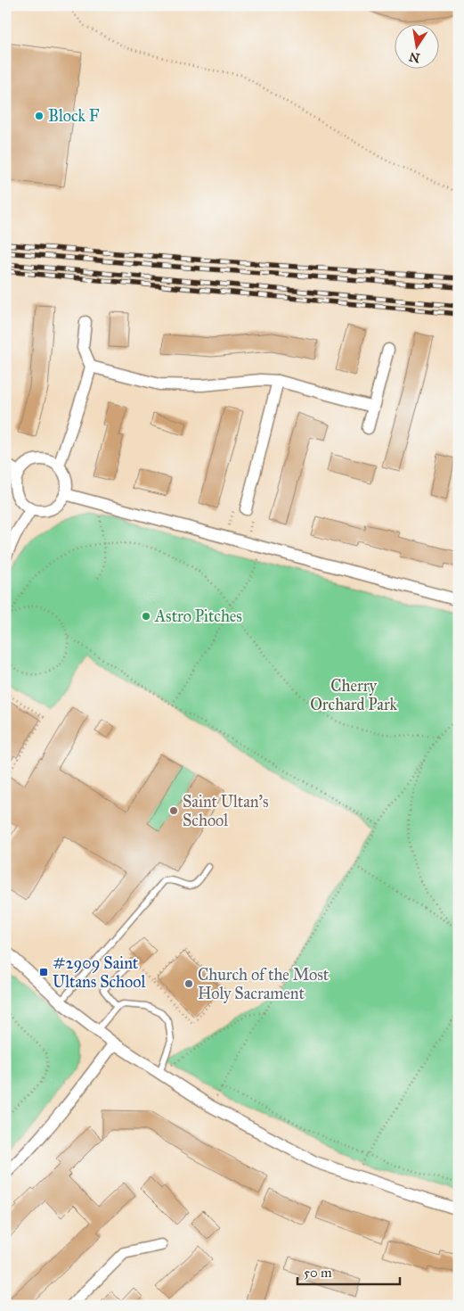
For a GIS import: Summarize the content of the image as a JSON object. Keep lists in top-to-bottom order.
{
  "parks": ["Cherry Orchard Park"],
  "places": {
    "other": [
      "Block F",
      "Astro Pitches",
      "Saint Ultan’s School",
      "Church of the Most Holy Sacrament"
    ],
    "transit": ["#2909 Saint Ultans School"]
  },
  "scale_bar": "50 m",
  "north": "bottom"
}
